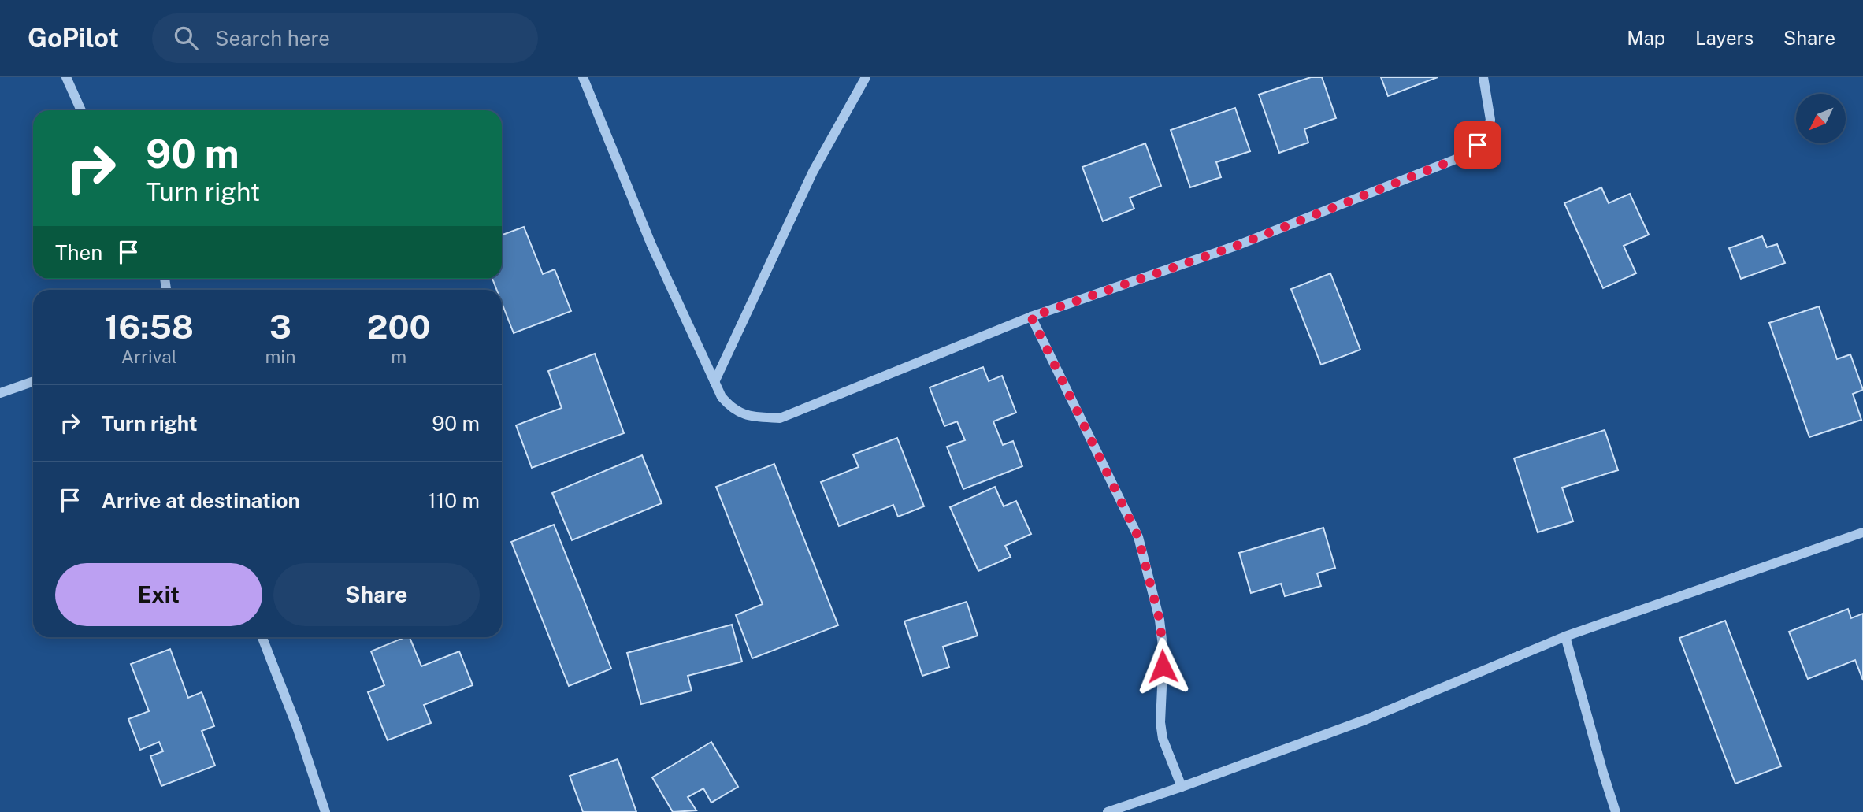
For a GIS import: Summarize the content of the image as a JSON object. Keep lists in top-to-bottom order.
{
  "north": "bottom left",
  "page": {
    "header": "GoPilot",
    "search": "Search here",
    "nav": ["Map", "Layers", "Share"],
    "turn": ["90 m", "Turn right"],
    "then": "Then",
    "eta": [
      "16:58",
      "Arrival",
      "3",
      "min",
      "200",
      "m"
    ],
    "list": [
      {
        "name": "Turn right",
        "value": "90 m"
      },
      {
        "name": "Arrive at destination",
        "value": "110 m"
      }
    ],
    "buttons": ["Exit", "Share"]
  }
}
